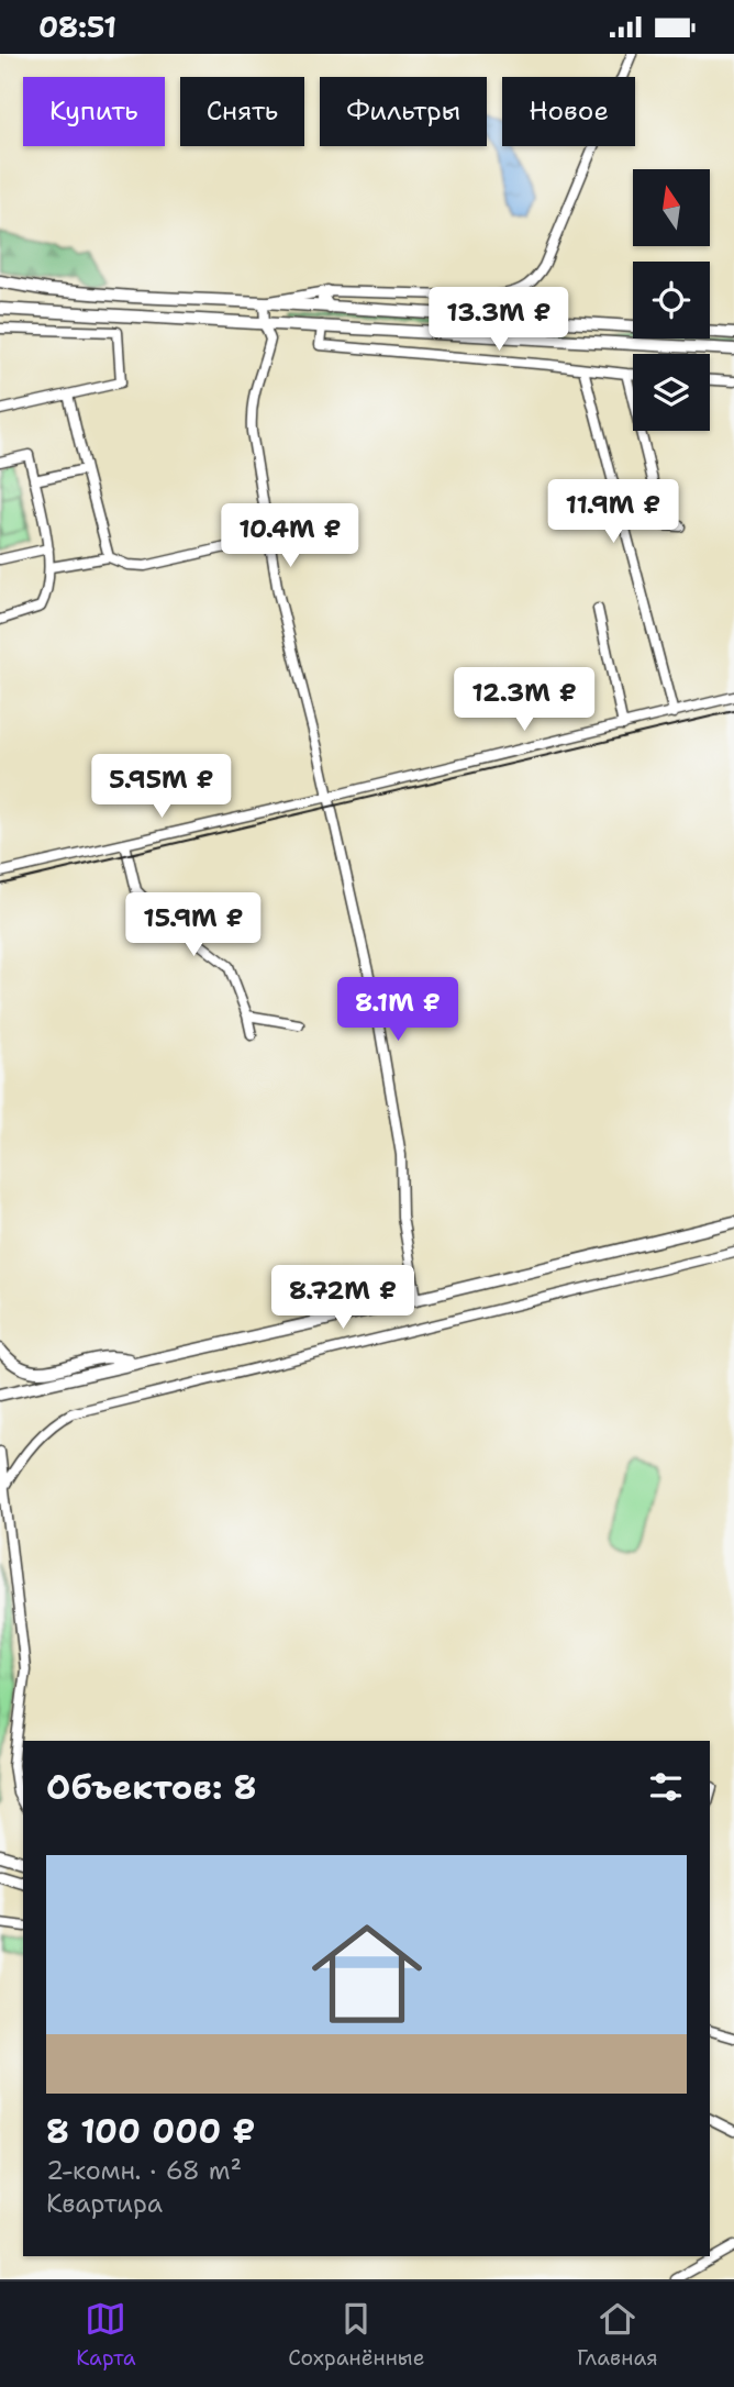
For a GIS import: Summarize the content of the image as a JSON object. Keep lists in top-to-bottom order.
{
  "north": "top",
  "page": {
    "status": "08:51",
    "chip": [
      "Купить",
      "Снять",
      "Фильтры",
      "Новое"
    ],
    "price": [
      "13.3M ₽",
      "11.9M ₽",
      "10.4M ₽",
      "12.3M ₽",
      "5.95M ₽",
      "15.9M ₽",
      "8.1M ₽",
      "8.72M ₽"
    ],
    "heading": "Объектов: 8",
    "list": [
      {
        "name": "8 100 000 ₽",
        "note": "2-комн. · 68 m² · Квартира"
      }
    ],
    "tabs": ["Карта", "Сохранённые", "Главная"]
  }
}
